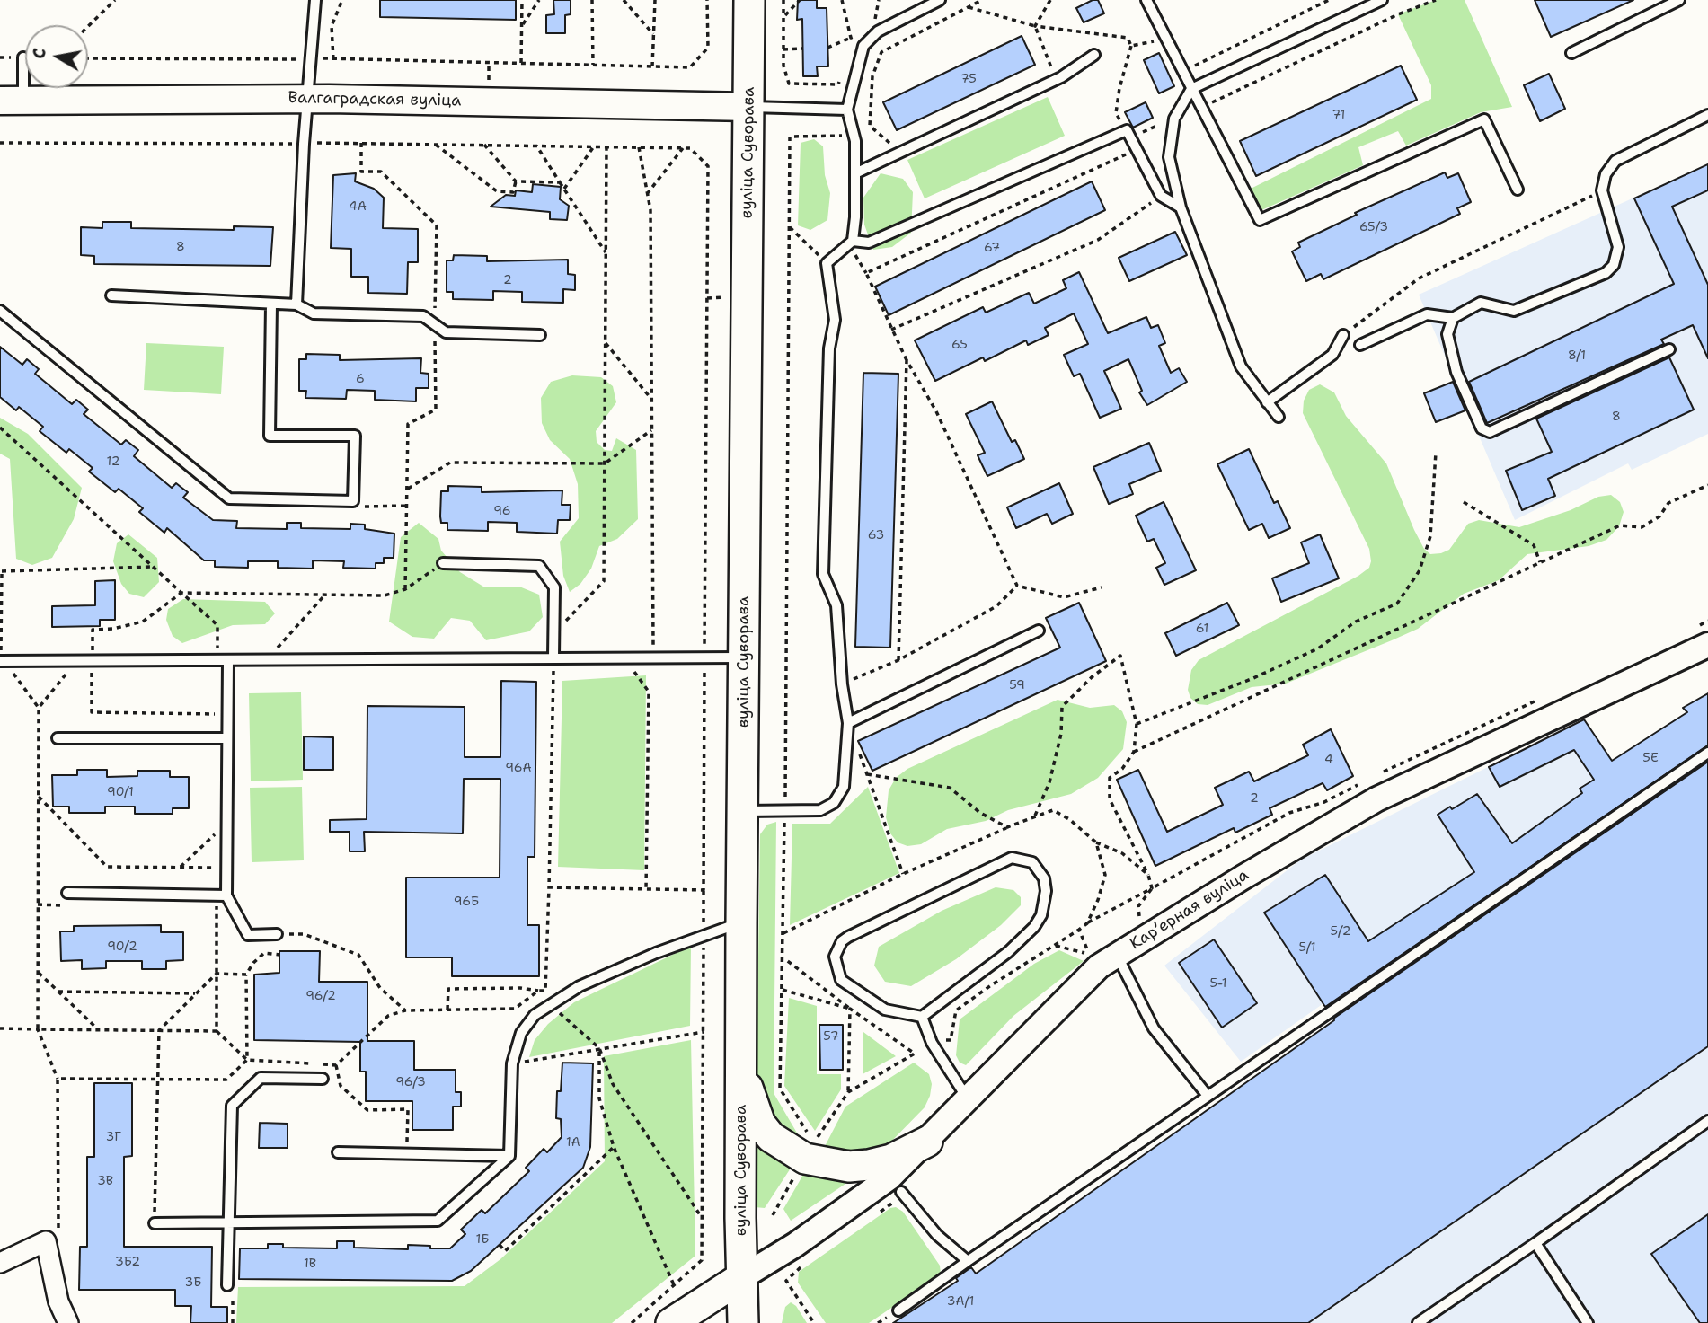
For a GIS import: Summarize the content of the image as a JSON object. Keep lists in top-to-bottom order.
{
  "streets": {
    "main road": ["Валгаградская вуліца", "вуліца Суворава"],
    "street": ["Карʼерная вуліца"]
  },
  "crossings": [
    ["Валгаградская вуліца", "вуліца Суворава"],
    ["вуліца Суворава", "Карʼерная вуліца"]
  ],
  "house_numbers": [
    "75",
    "71",
    "4А",
    "65/3",
    "8",
    "67",
    "2",
    "65",
    "8/1",
    "6",
    "8",
    "12",
    "96",
    "63",
    "61",
    "59",
    "5Е",
    "4",
    "96А",
    "90/1",
    "2",
    "96Б",
    "5/2",
    "90/2",
    "5/1",
    "5-1",
    "96/2",
    "57",
    "96/3",
    "3Г",
    "1А",
    "3В",
    "1Б",
    "3Б2",
    "1В",
    "3Б",
    "3А/1"
  ],
  "north": "left"
}
